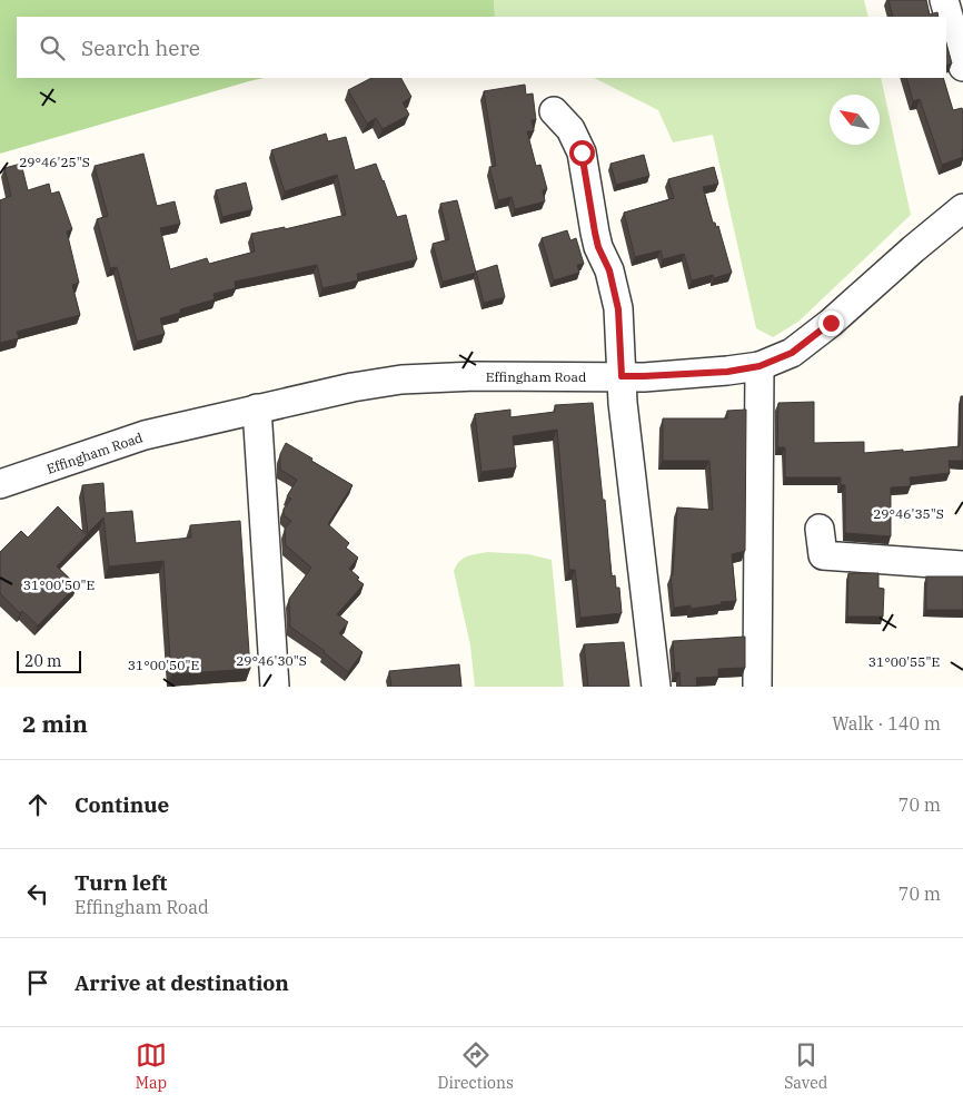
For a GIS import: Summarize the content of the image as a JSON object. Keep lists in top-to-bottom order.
{
  "streets": {
    "street": ["Effingham Road"]
  },
  "scale_bar": "20 m",
  "north": "top left",
  "page": {
    "search": "Search here",
    "scale": "20 m",
    "heading": ["2 min", "Walk · 140 m"],
    "list": [
      ["Continue", "70 m"],
      ["Turn left", "Effingham Road", "70 m"],
      "Arrive at destination"
    ],
    "nav": ["Map", "Directions", "Saved"]
  },
  "coordinates": [
    "29°46'25\"S",
    "29°46'35\"S",
    "31°00'50\"E",
    "29°46'30\"S",
    "31°00'55\"E"
  ]
}
